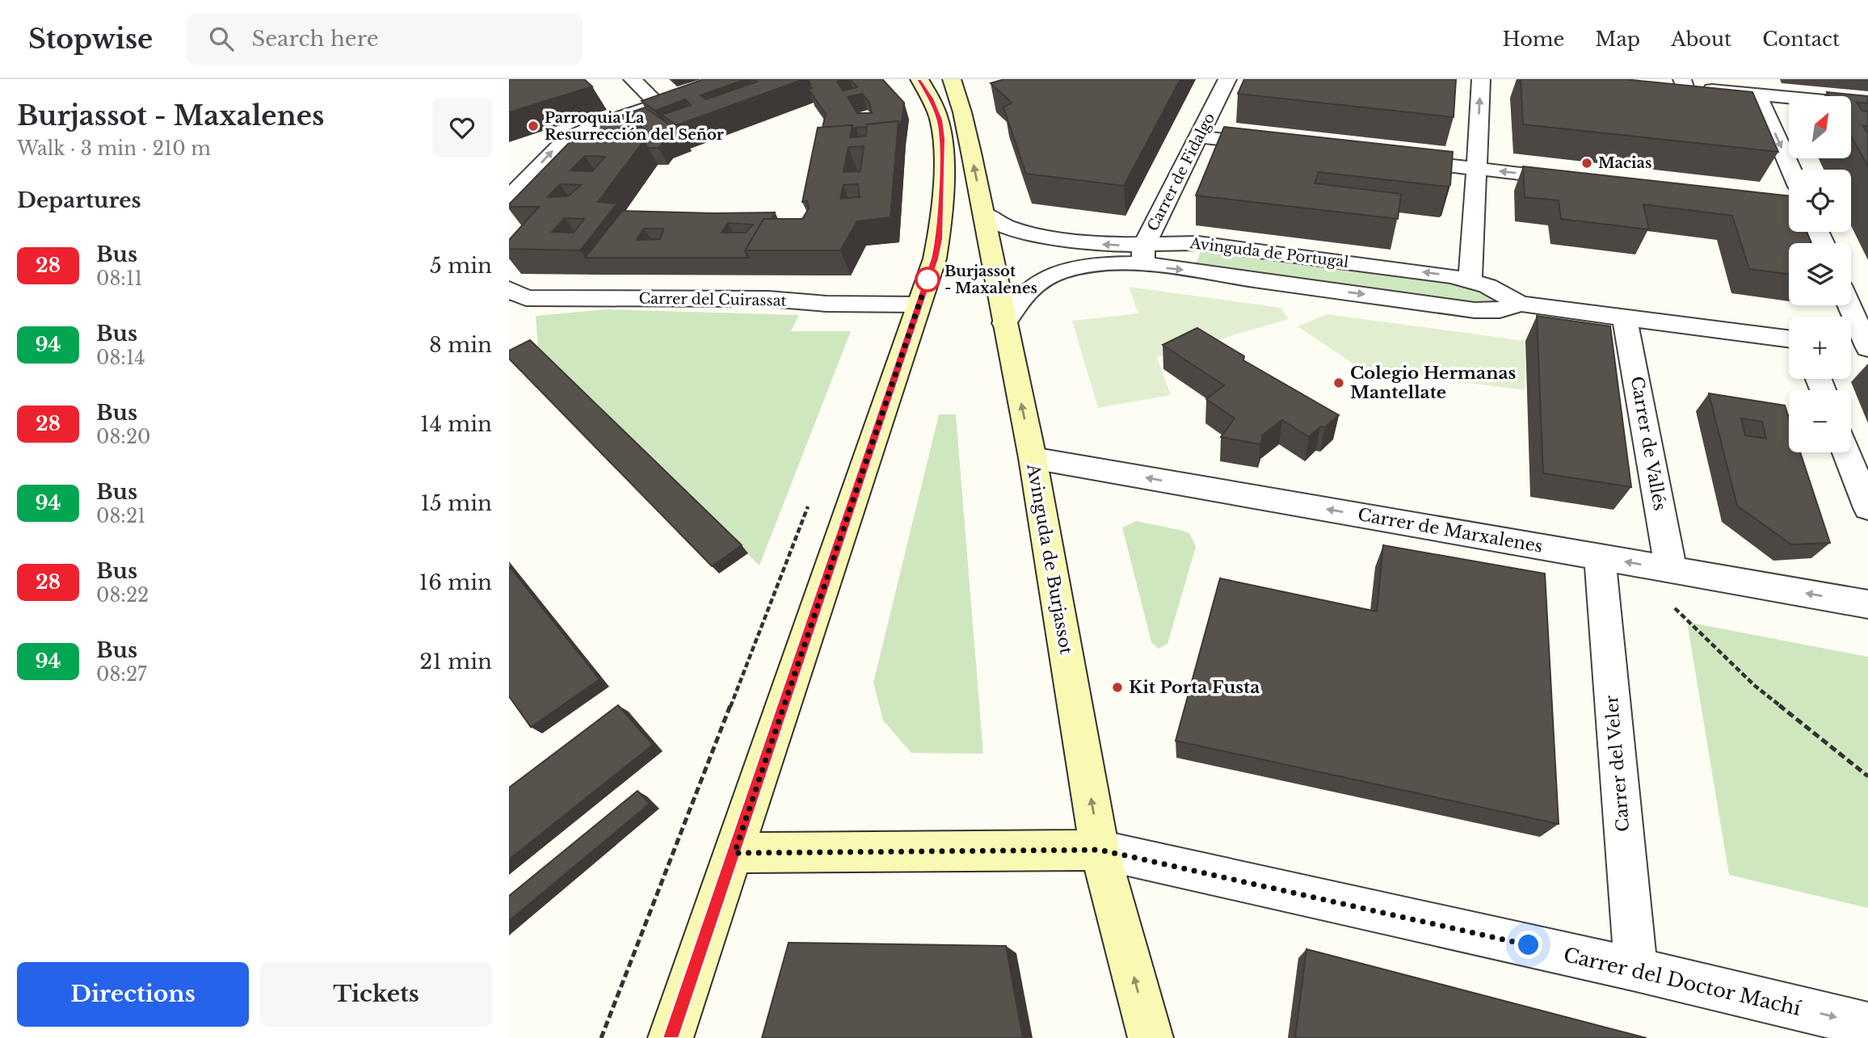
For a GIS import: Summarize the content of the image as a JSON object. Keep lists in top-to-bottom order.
{
  "streets": {
    "main road": ["Avinguda de Burjassot"],
    "street": [
      "Carrer de Fidalgo",
      "Avinguda de Portugal",
      "Carrer del Cuirassat",
      "Carrer de Vallés",
      "Carrer de Marxalenes",
      "Carrer del Veler",
      "Carrer del Doctor Machí"
    ]
  },
  "crossings": [
    ["Carrer de Fidalgo", "Avinguda de Portugal"],
    ["Avinguda de Portugal", "Carrer de Vallés"],
    ["Avinguda de Portugal", "Avinguda de Burjassot"],
    ["Carrer de Vallés", "Carrer de Marxalenes"],
    ["Carrer de Marxalenes", "Avinguda de Burjassot"],
    ["Carrer de Marxalenes", "Carrer del Veler"],
    ["Avinguda de Burjassot", "Carrer del Doctor Machí"],
    ["Carrer del Veler", "Carrer del Doctor Machí"]
  ],
  "one_way": ["Carrer de Marxalenes", "Avinguda de Burjassot"],
  "places": [
    "Parroquia La Resurrección del Señor",
    "Macias",
    "Burjassot - Maxalenes",
    "Colegio Hermanas Mantellate",
    "Kit Porta Fusta"
  ],
  "lines": ["bus line 28"],
  "north": "top right",
  "page": {
    "header": "Stopwise",
    "search": "Search here",
    "nav": [
      "Home",
      "Map",
      "About",
      "Contact"
    ],
    "heading": [
      ["Burjassot - Maxalenes", "Walk · 3 min · 210 m"],
      "Departures"
    ],
    "map_buttons": ["+", "−"],
    "list": [
      {
        "mark": "28",
        "name": "Bus",
        "note": "08:11",
        "value": "5 min"
      },
      {
        "mark": "94",
        "name": "Bus",
        "note": "08:14",
        "value": "8 min"
      },
      {
        "mark": "28",
        "name": "Bus",
        "note": "08:20",
        "value": "14 min"
      },
      {
        "mark": "94",
        "name": "Bus",
        "note": "08:21",
        "value": "15 min"
      },
      {
        "mark": "28",
        "name": "Bus",
        "note": "08:22",
        "value": "16 min"
      },
      {
        "mark": "94",
        "name": "Bus",
        "note": "08:27",
        "value": "21 min"
      }
    ],
    "buttons": ["Directions", "Tickets"]
  }
}
